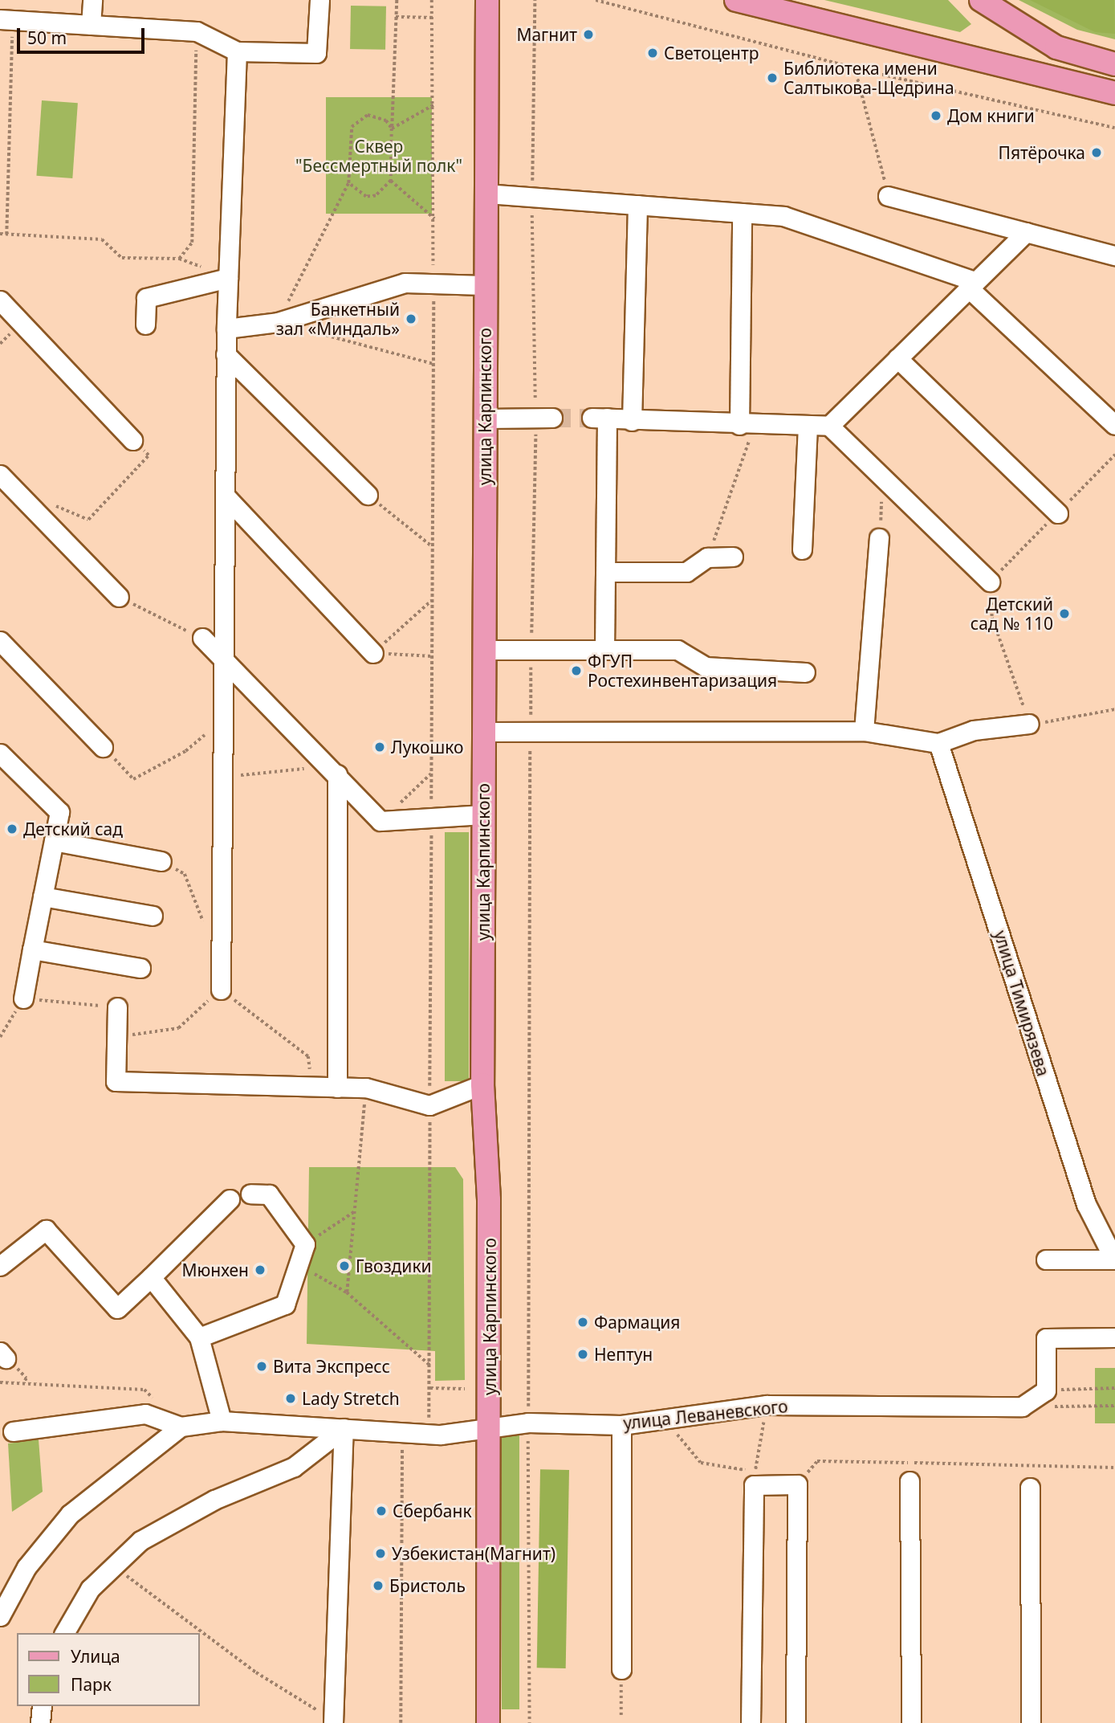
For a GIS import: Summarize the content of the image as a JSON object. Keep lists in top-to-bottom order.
{
  "streets": {
    "main road": ["улица Карпинского"],
    "street": ["улица Тимирязева", "улица Леваневского"]
  },
  "crossings": [
    ["улица Карпинского", "улица Леваневского"]
  ],
  "parks": ["Сквер \"Бессмертный полк\""],
  "places": [
    "Магнит",
    "Светоцентр",
    "Библиотека имени Салтыкова-Щедрина",
    "Дом книги",
    "Пятёрочка",
    "Банкетный зал «Миндаль»",
    "Детский сад № 110",
    "ФГУП Ростехинвентаризация",
    "Лукошко",
    "Детский сад",
    "Гвоздики",
    "Мюнхен",
    "Фармация",
    "Нептун",
    "Вита Экспресс",
    "Lady Stretch",
    "Сбербанк",
    "Узбекистан(Магнит)",
    "Бристоль"
  ],
  "legend": ["Улица", "Парк"],
  "scale_bar": "50 m"
}
